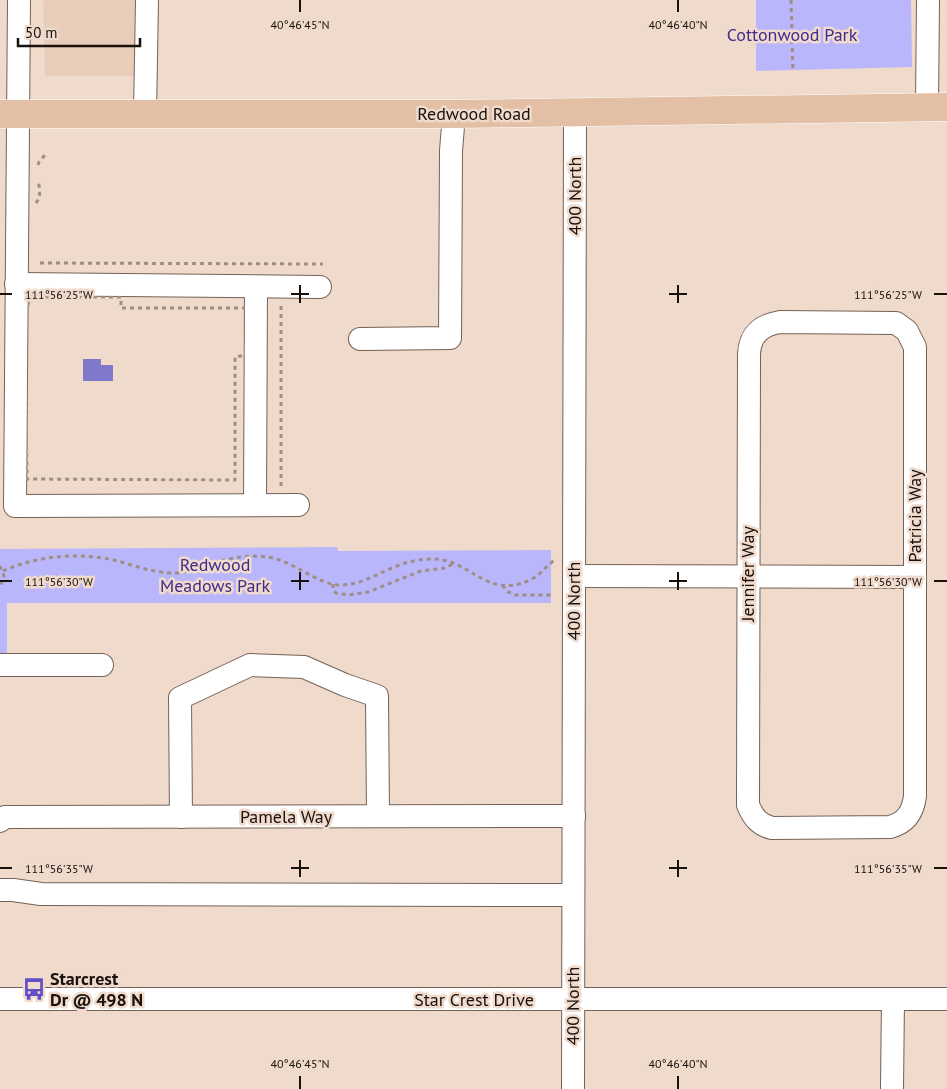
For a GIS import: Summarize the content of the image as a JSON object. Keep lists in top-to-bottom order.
{
  "streets": {
    "main road": ["Redwood Road"],
    "street": [
      "400 North",
      "Patricia Way",
      "Jennifer Way",
      "Pamela Way",
      "Star Crest Drive"
    ]
  },
  "crossings": [
    ["Redwood Road", "400 North"],
    ["400 North", "Pamela Way"],
    ["400 North", "Star Crest Drive"],
    ["Patricia Way", "Jennifer Way"]
  ],
  "parks": ["Cottonwood Park", "Redwood Meadows Park"],
  "places": {
    "bus stop": ["Starcrest Dr @ 498 N"]
  },
  "scale_bar": "50 m",
  "coordinates": [
    "40°46'45\"N",
    "40°46'40\"N",
    "111°56'25\"W",
    "111°56'30\"W",
    "111°56'35\"W"
  ]
}
